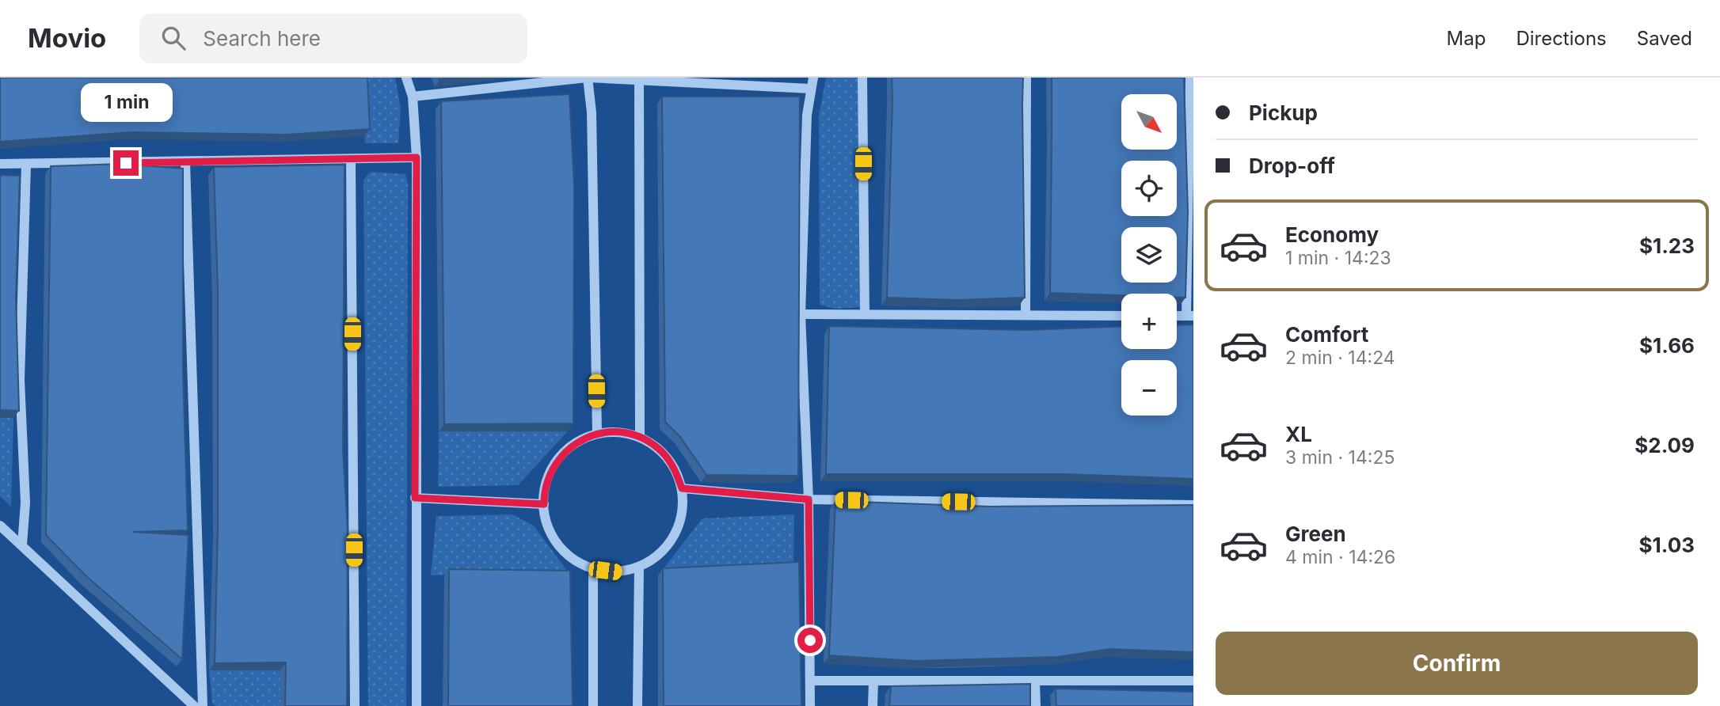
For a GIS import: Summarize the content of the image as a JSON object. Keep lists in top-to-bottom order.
{
  "north": "bottom right",
  "page": {
    "header": "Movio",
    "search": "Search here",
    "nav": ["Map", "Directions", "Saved"],
    "banner": ["Pickup", "Drop-off"],
    "bubble": "1 min",
    "map_buttons": ["+", "−"],
    "list": [
      {
        "name": "Economy",
        "note": "1 min · 14:23",
        "value": "$1.23"
      },
      {
        "name": "Comfort",
        "note": "2 min · 14:24",
        "value": "$1.66"
      },
      {
        "name": "XL",
        "note": "3 min · 14:25",
        "value": "$2.09"
      },
      {
        "name": "Green",
        "note": "4 min · 14:26",
        "value": "$1.03"
      }
    ],
    "buttons": "Confirm"
  }
}
